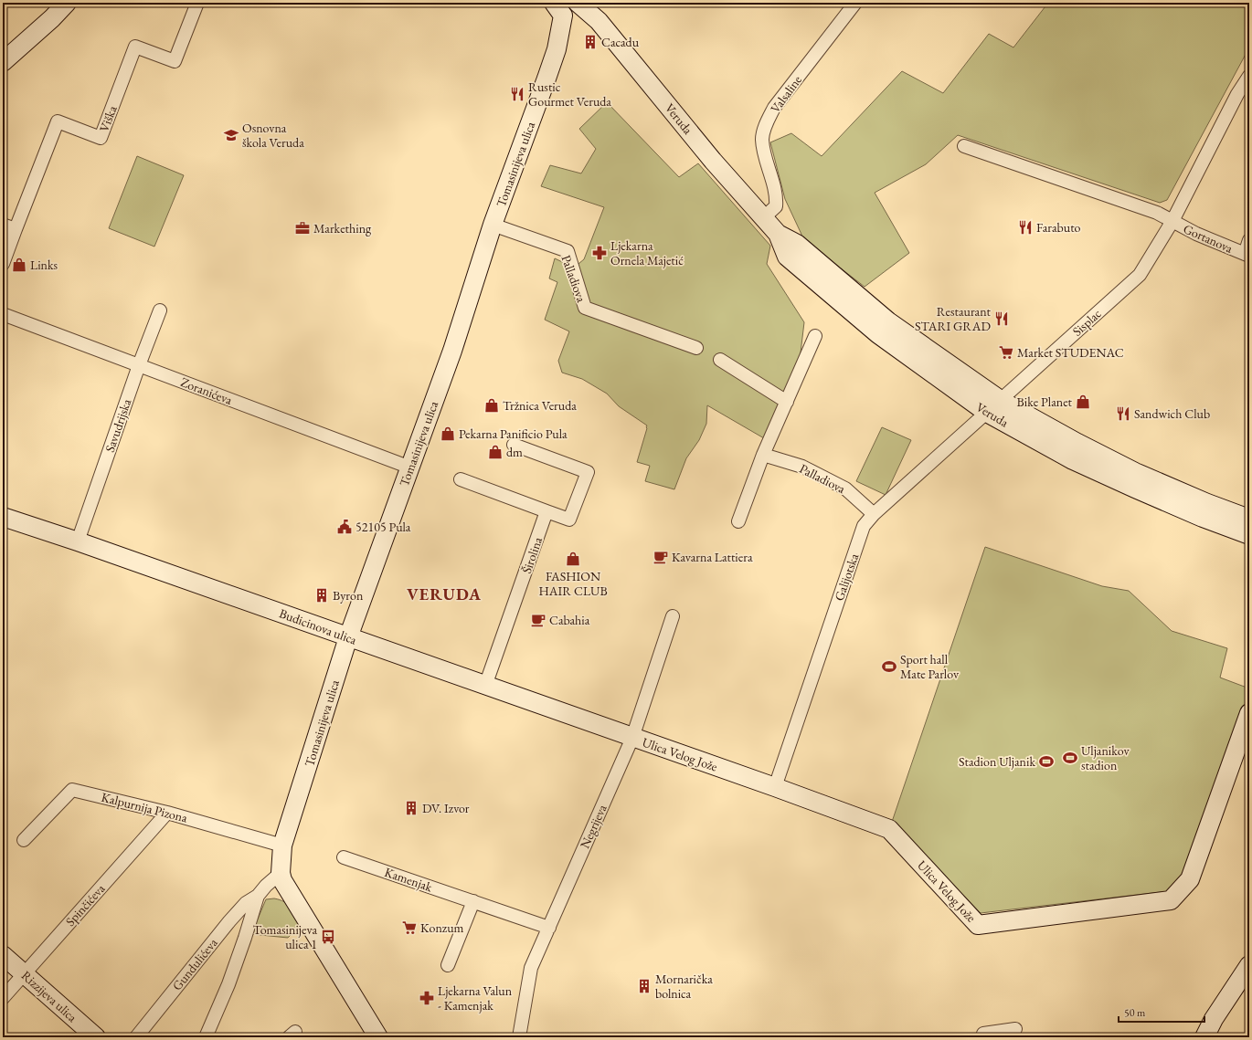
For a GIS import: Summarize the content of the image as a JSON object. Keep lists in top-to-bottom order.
{
  "streets": {
    "main road": [
      "Veruda",
      "Tomasinijeva ulica",
      "Budicinova ulica",
      "Ulica Velog Jože",
      "Rizzijeva ulica"
    ],
    "street": [
      "Valsaline",
      "Viška",
      "Gortanova",
      "Palladiova",
      "Sisplac",
      "Zoranićeva",
      "Savudrijska",
      "Širolina",
      "Galijotska",
      "Kalpurnija Pizona",
      "Negrijeva",
      "Kamenjak",
      "Spinčićeva",
      "Gundulićeva"
    ]
  },
  "crossings": [
    ["Valsaline", "Veruda"],
    ["Veruda", "Tomasinijeva ulica"],
    ["Veruda", "Sisplac"],
    ["Veruda", "Galijotska"],
    ["Tomasinijeva ulica", "Palladiova"],
    ["Tomasinijeva ulica", "Zoranićeva"],
    ["Tomasinijeva ulica", "Budicinova ulica"],
    ["Tomasinijeva ulica", "Kalpurnija Pizona"],
    ["Gortanova", "Sisplac"],
    ["Palladiova", "Galijotska"],
    ["Sisplac", "Galijotska"],
    ["Zoranićeva", "Savudrijska"],
    ["Savudrijska", "Budicinova ulica"],
    ["Širolina", "Budicinova ulica"],
    ["Galijotska", "Ulica Velog Jože"],
    ["Budicinova ulica", "Ulica Velog Jože"],
    ["Budicinova ulica", "Negrijeva"],
    ["Ulica Velog Jože", "Negrijeva"],
    ["Kalpurnija Pizona", "Spinčićeva"],
    ["Negrijeva", "Kamenjak"],
    ["Spinčićeva", "Rizzijeva ulica"]
  ],
  "districts": ["VERUDA"],
  "places": {
    "building": [
      "Cacadu",
      "Byron",
      "DV. Izvor",
      "Mornarička bolnica"
    ],
    "restaurant": [
      "Rustic Gourmet Veruda",
      "Farabuto",
      "Restaurant STARI GRAD",
      "Sandwich Club"
    ],
    "school or university": ["Osnovna škola Veruda"],
    "office": ["Markething"],
    "pharmacy": ["Ljekarna Ornela Majetić", "Ljekarna Valun - Kamenjak"],
    "shop": [
      "Links",
      "Bike Planet",
      "Tržnica Veruda",
      "Pekarna Panificio Pula",
      "dm",
      "FASHION HAIR CLUB"
    ],
    "supermarket": ["Market STUDENAC", "Konzum"],
    "public building": ["52105 Pula"],
    "cafe": ["Kavarna Lattiera", "Cabahia"],
    "sports": ["Sport hall Mate Parlov", "Uljanikov stadion", "Stadion Uljanik"],
    "bus stop": ["Tomasinijeva ulica 1"]
  },
  "scale_bar": "50 m"
}
